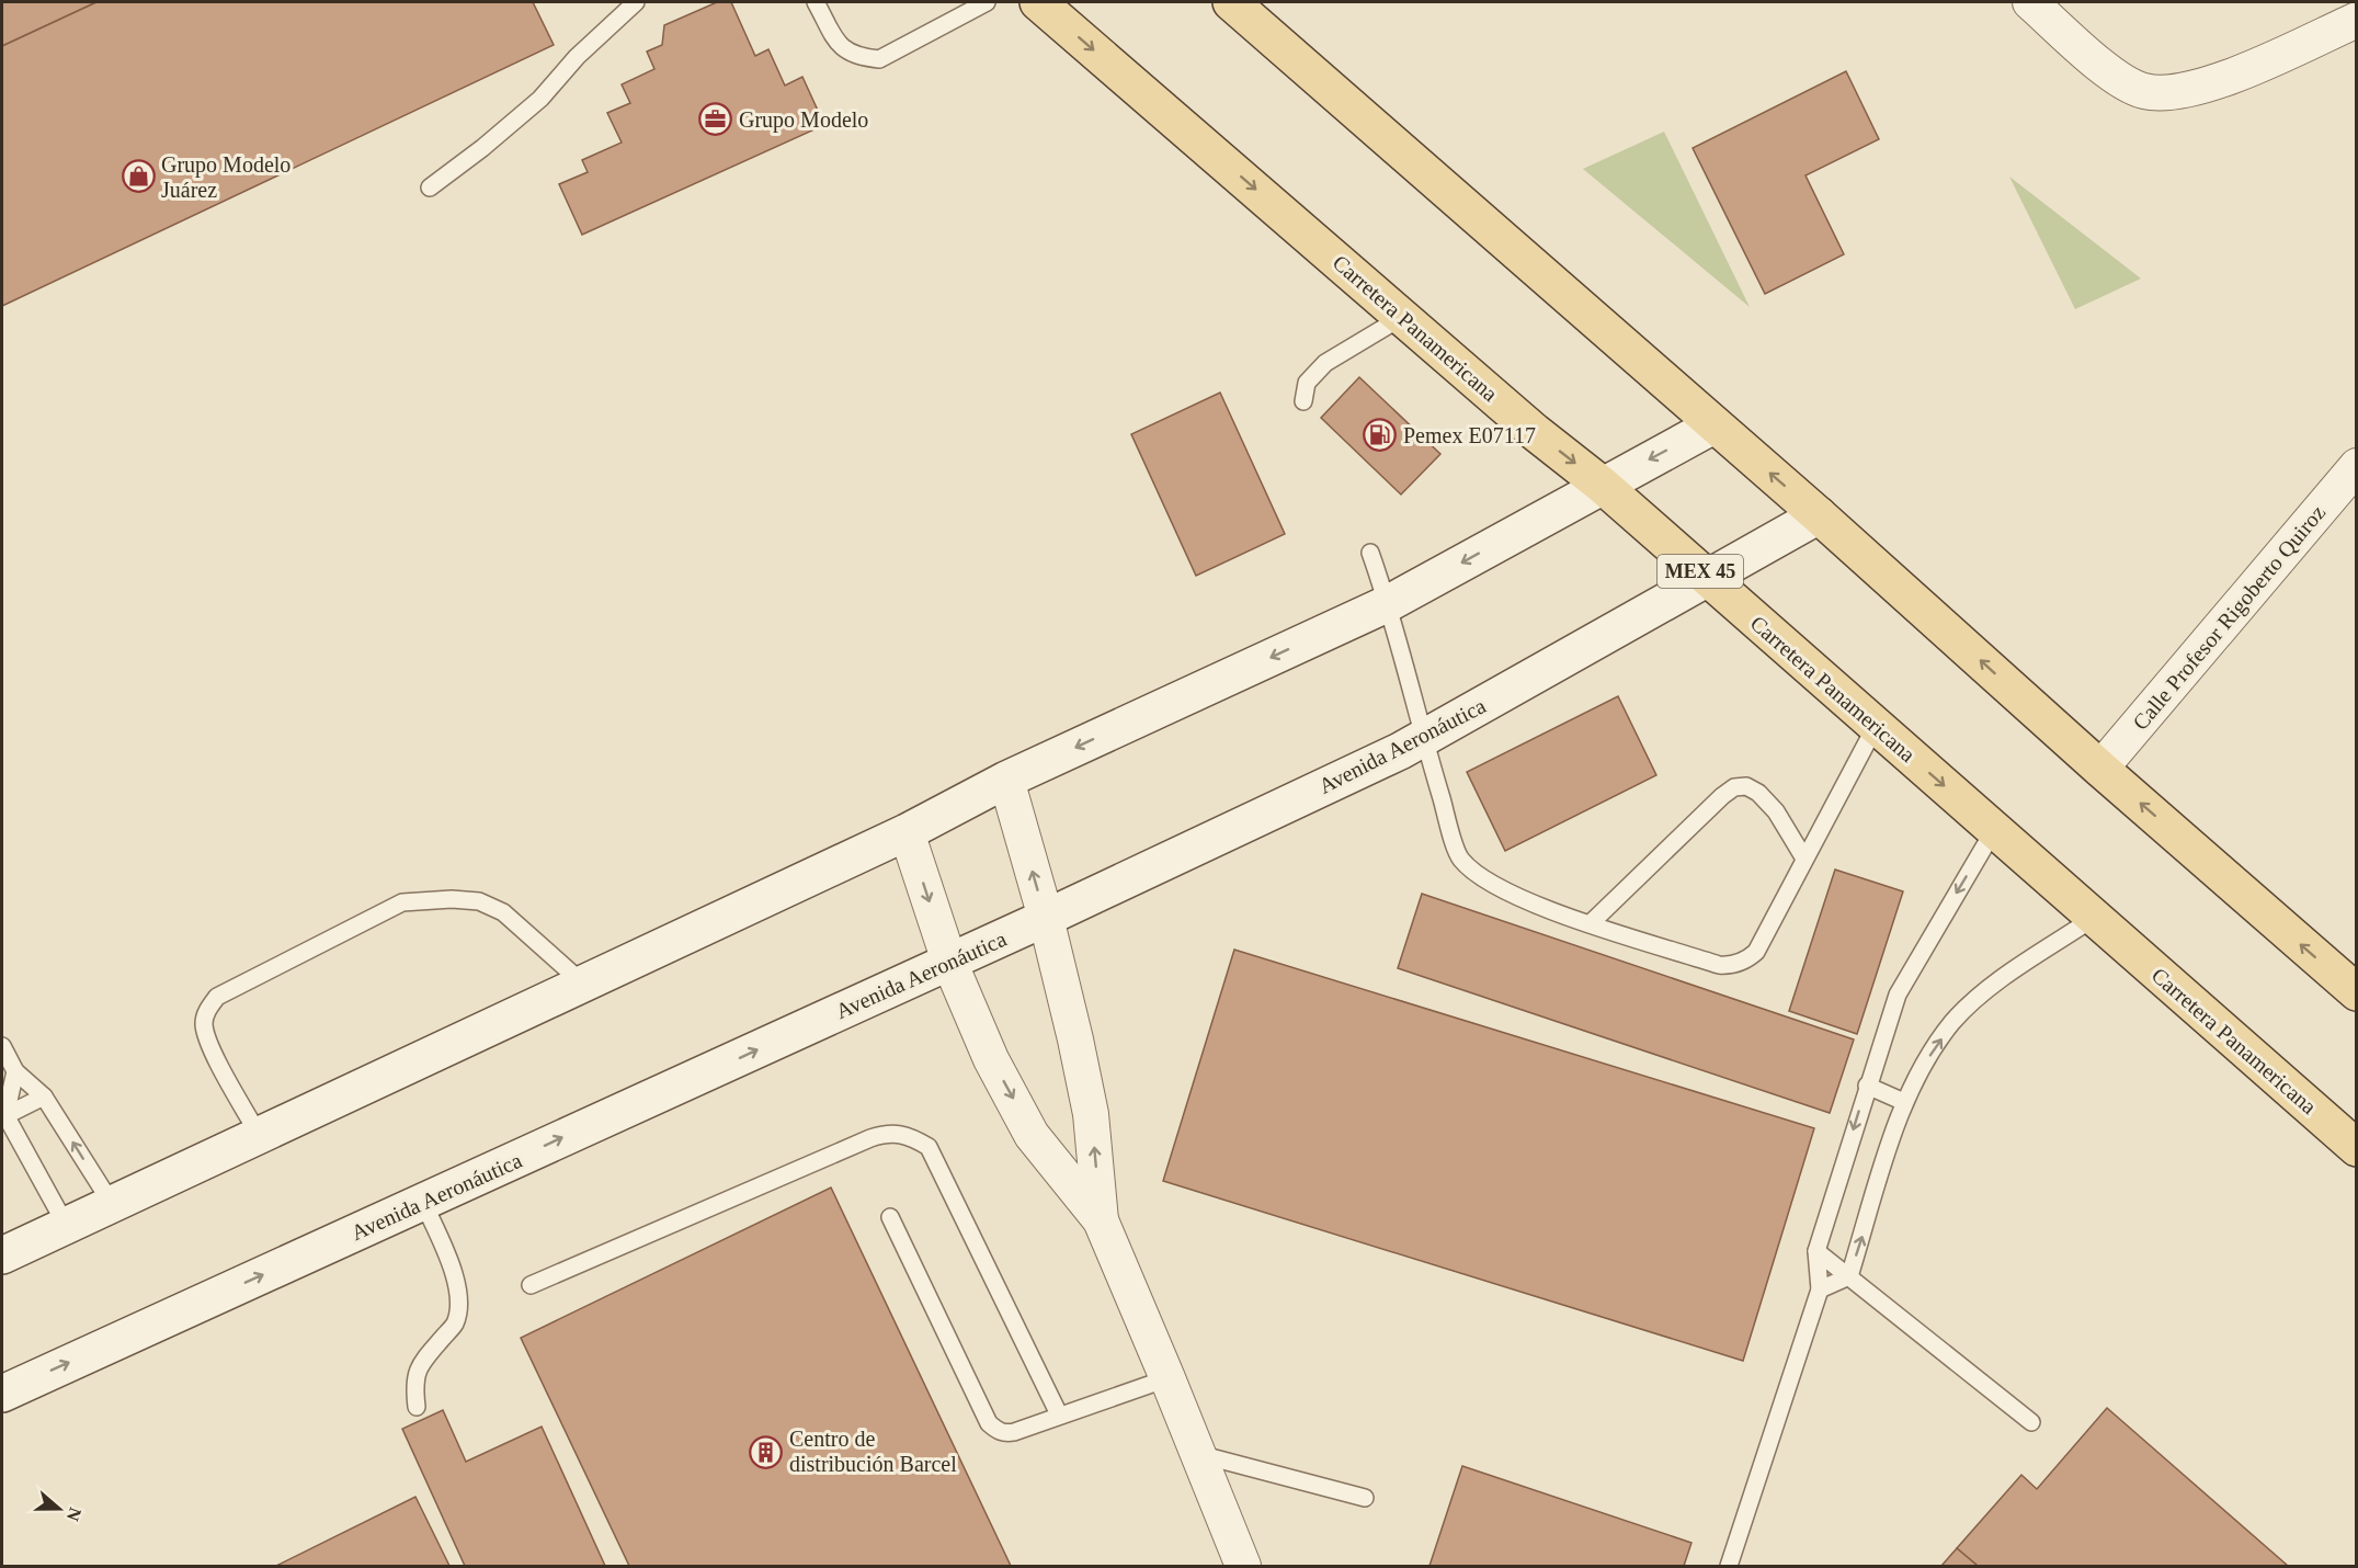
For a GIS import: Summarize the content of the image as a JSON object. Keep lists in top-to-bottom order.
{
  "streets": {
    "main road": ["Carretera Panamericana", "MEX 45", "Avenida Aeronáutica"],
    "street": ["Calle Profesor Rigoberto Quiroz"]
  },
  "crossings": [
    ["Carretera Panamericana", "Avenida Aeronáutica"]
  ],
  "places": {
    "office": ["Grupo Modelo"],
    "shop": ["Grupo Modelo Juárez"],
    "fuel station": ["Pemex E07117"],
    "building": ["Centro de distribución Barcel"]
  },
  "north": "right"
}
